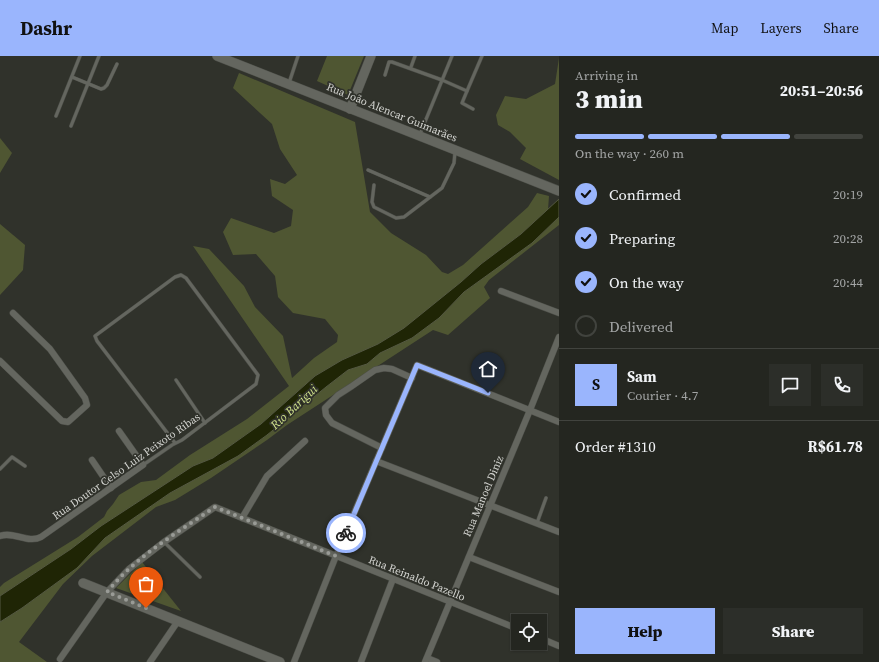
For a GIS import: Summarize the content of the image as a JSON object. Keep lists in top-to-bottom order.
{
  "streets": {
    "main road": ["Rua João Alencar Guimarães"],
    "street": ["Rua Doutor Celso Luiz Peixoto Ribas", "Rua Manoel Diniz", "Rua Reinaldo Pazello"]
  },
  "crossings": [
    ["Rua Manoel Diniz", "Rua Reinaldo Pazello"]
  ],
  "water": ["Rio Barigui"],
  "page": {
    "header": "Dashr",
    "nav": ["Map", "Layers", "Share"],
    "heading": ["3 min", "Arriving in", "20:51–20:56"],
    "panel": [
      "Sam",
      "Courier · 4.7",
      "Order #1310",
      "R$61.78"
    ],
    "bar": "On the way · 260 m",
    "list": [
      ["Confirmed", "20:19"],
      ["Preparing", "20:28"],
      ["On the way", "20:44"],
      "Delivered"
    ],
    "round": "S",
    "buttons": ["Help", "Share"]
  }
}
